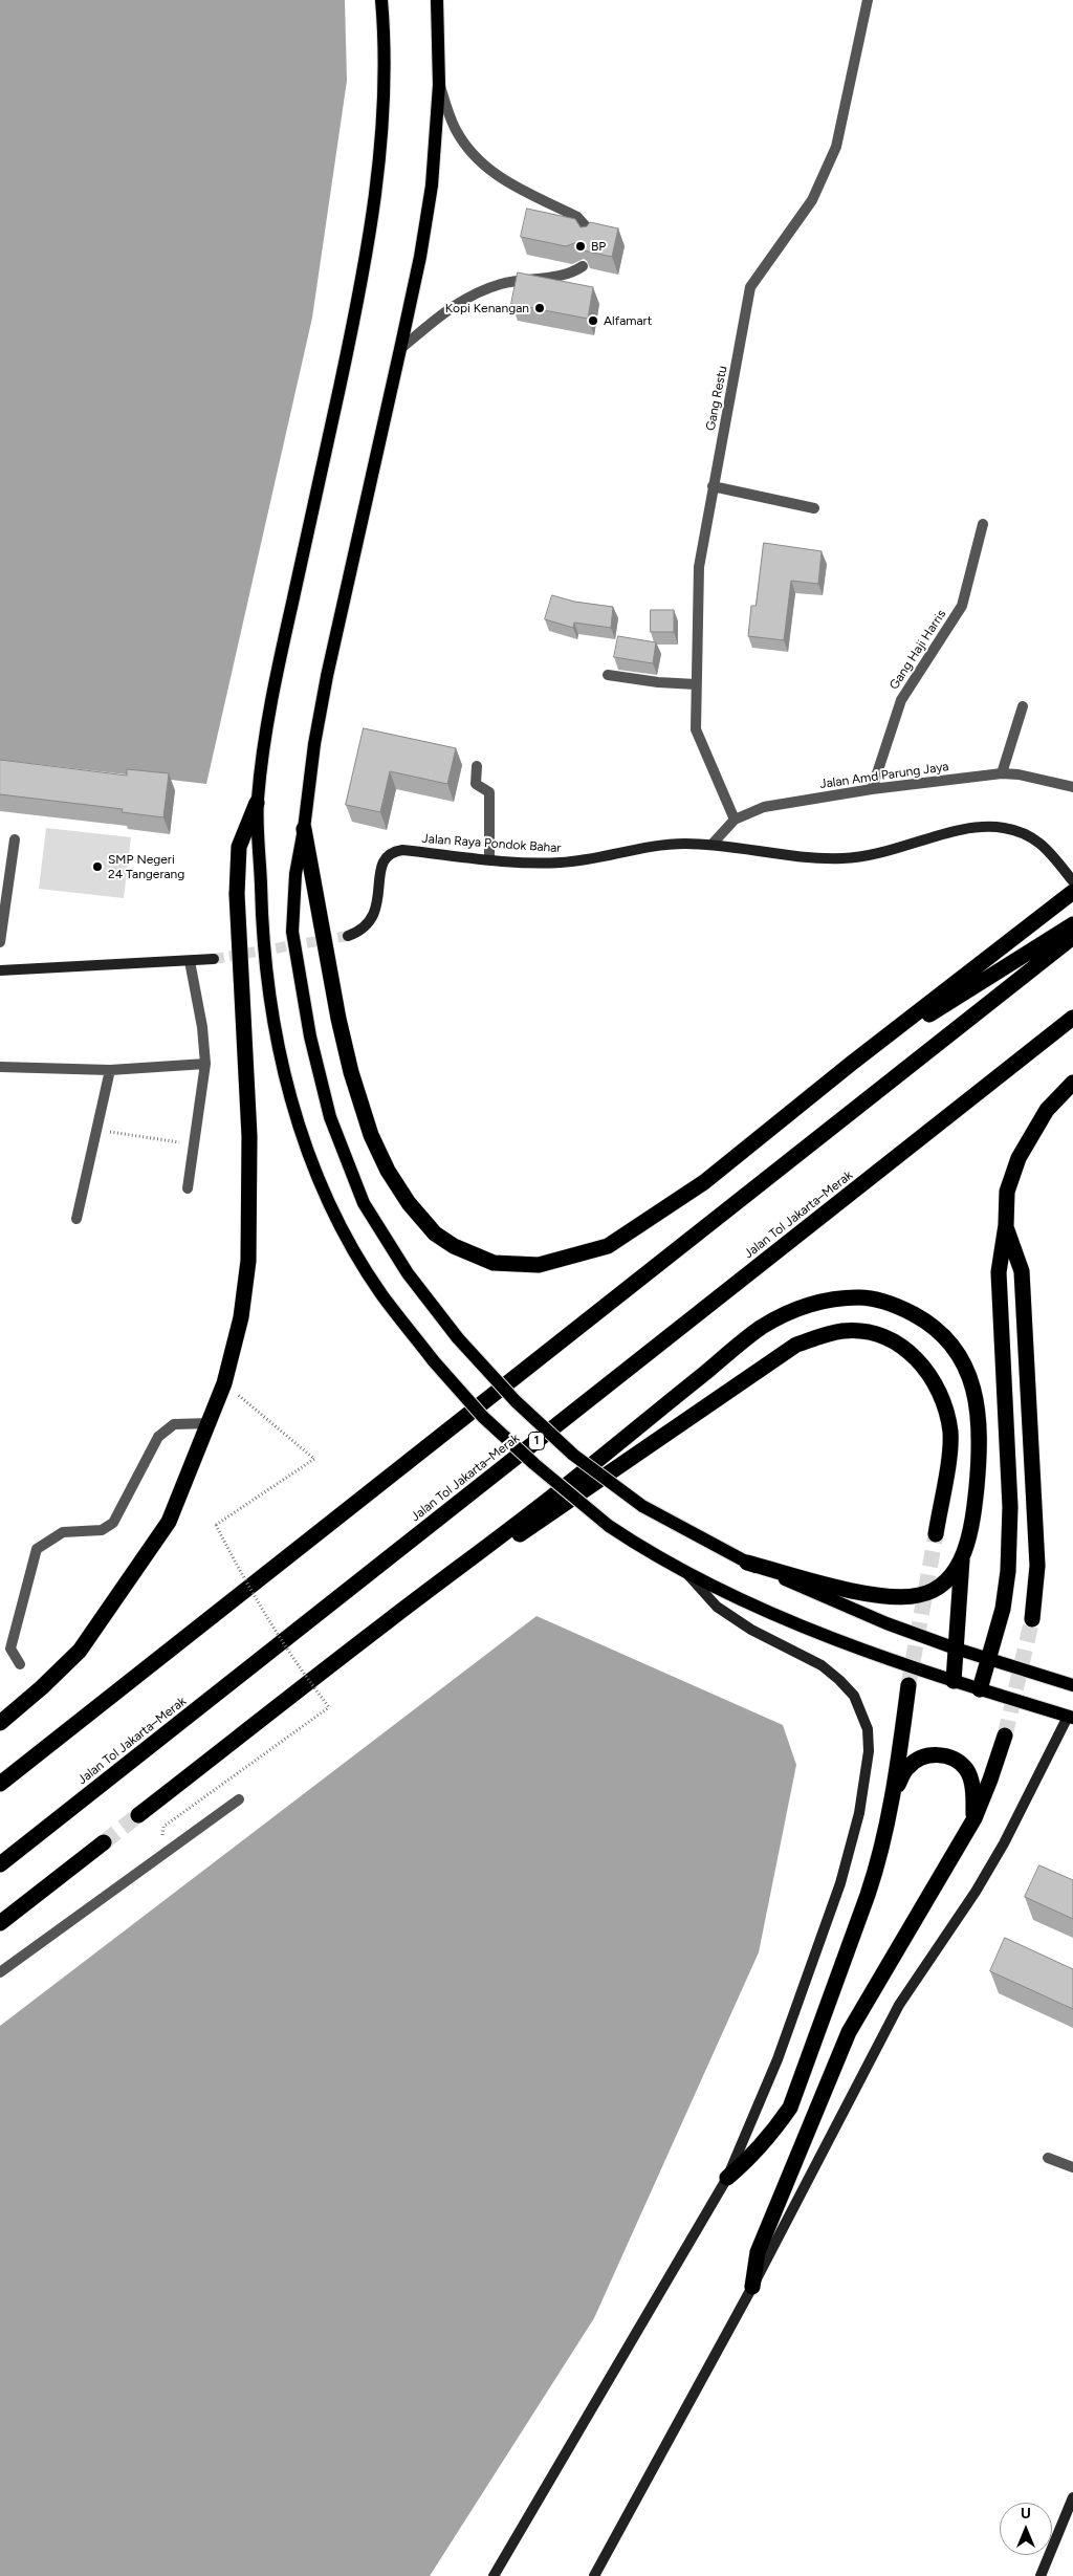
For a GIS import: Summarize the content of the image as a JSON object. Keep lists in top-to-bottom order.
{
  "streets": {
    "highway": ["Jalan Tol Jakarta–Merak", "1"],
    "street": [
      "Gang Restu",
      "Gang Haji Harris",
      "Jalan Amd Parung Jaya",
      "Jalan Raya Pondok Bahar"
    ]
  },
  "crossings": [
    ["Gang Restu", "Jalan Amd Parung Jaya"],
    ["Gang Haji Harris", "Jalan Amd Parung Jaya"],
    ["Jalan Amd Parung Jaya", "Jalan Raya Pondok Bahar"]
  ],
  "places": [
    "BP",
    "Kopi Kenangan",
    "Alfamart",
    "SMP Negeri 24 Tangerang"
  ],
  "north": "top"
}
